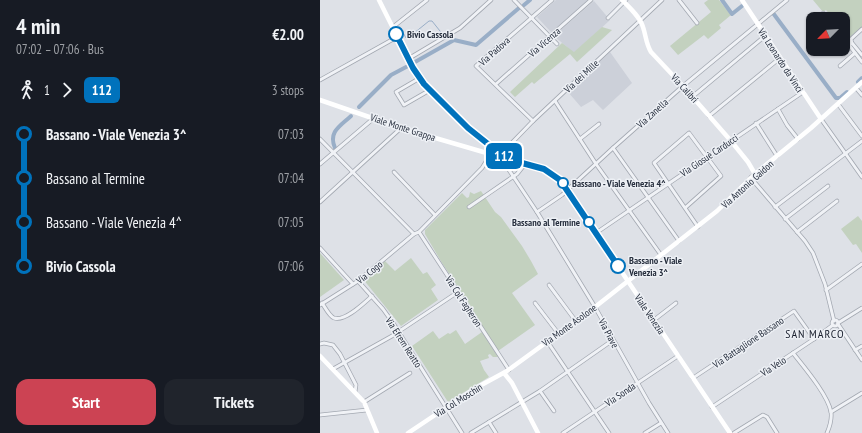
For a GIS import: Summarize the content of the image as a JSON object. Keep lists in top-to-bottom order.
{
  "streets": {
    "street": [
      "Via Vicenza",
      "Via Padova",
      "Via Leonardo da Vinci",
      "Via dei Mille",
      "Via Calibri",
      "Via Zanella",
      "Viale Monte Grappa",
      "Via Giosuè Carducci",
      "Via Antonio Gaidon",
      "Via Cogo",
      "Via Col Fagheron",
      "Viale Venezia",
      "Via Monte Asolone",
      "Via Piave",
      "Via Efrem Reatto",
      "Via Battaglione Bassano",
      "Via Velo",
      "Via Sonda",
      "Via Col Moschin"
    ]
  },
  "crossings": [
    ["Via Vicenza", "Via Padova"],
    ["Via Padova", "Via dei Mille"],
    ["Via Leonardo da Vinci", "Via Zanella"],
    ["Via Leonardo da Vinci", "Via Giosuè Carducci"],
    ["Via Leonardo da Vinci", "Via Antonio Gaidon"],
    ["Via dei Mille", "Via Calibri"],
    ["Via dei Mille", "Viale Monte Grappa"],
    ["Via dei Mille", "Viale Venezia"],
    ["Via dei Mille", "Via Piave"],
    ["Via Calibri", "Via Zanella"],
    ["Via Calibri", "Via Giosuè Carducci"],
    ["Via Calibri", "Via Antonio Gaidon"],
    ["Via Zanella", "Viale Venezia"],
    ["Viale Monte Grappa", "Viale Venezia"],
    ["Viale Monte Grappa", "Via Piave"],
    ["Via Giosuè Carducci", "Viale Venezia"],
    ["Via Antonio Gaidon", "Viale Venezia"],
    ["Via Antonio Gaidon", "Via Monte Asolone"],
    ["Via Cogo", "Via Col Fagheron"],
    ["Via Cogo", "Via Efrem Reatto"],
    ["Via Col Fagheron", "Via Monte Asolone"],
    ["Via Col Fagheron", "Via Col Moschin"],
    ["Viale Venezia", "Via Monte Asolone"],
    ["Viale Venezia", "Via Piave"],
    ["Viale Venezia", "Via Battaglione Bassano"],
    ["Viale Venezia", "Via Velo"],
    ["Viale Venezia", "Via Sonda"],
    ["Via Monte Asolone", "Via Piave"],
    ["Via Monte Asolone", "Via Col Moschin"],
    ["Via Piave", "Via Sonda"],
    ["Via Efrem Reatto", "Via Col Moschin"],
    ["Via Battaglione Bassano", "Via Velo"]
  ],
  "districts": ["SAN MARCO"],
  "places": [
    "Bivio Cassola",
    "Bassano - Viale Venezia 4^",
    "Bassano al Termine",
    "Bassano - Viale Venezia 3^"
  ],
  "lines": ["bus line 112"],
  "north": "bottom left",
  "page": {
    "heading": ["4 min", "07:02 – 07:06 · Bus", "€2.00"],
    "on_map": "112",
    "legs": ["1", "112", "3 stops"],
    "list": [
      {
        "name": "Bassano - Viale Venezia 3^",
        "value": "07:03"
      },
      {
        "name": "Bassano al Termine",
        "value": "07:04"
      },
      {
        "name": "Bassano - Viale Venezia 4^",
        "value": "07:05"
      },
      {
        "name": "Bivio Cassola",
        "value": "07:06"
      }
    ],
    "buttons": ["Start", "Tickets"]
  }
}
